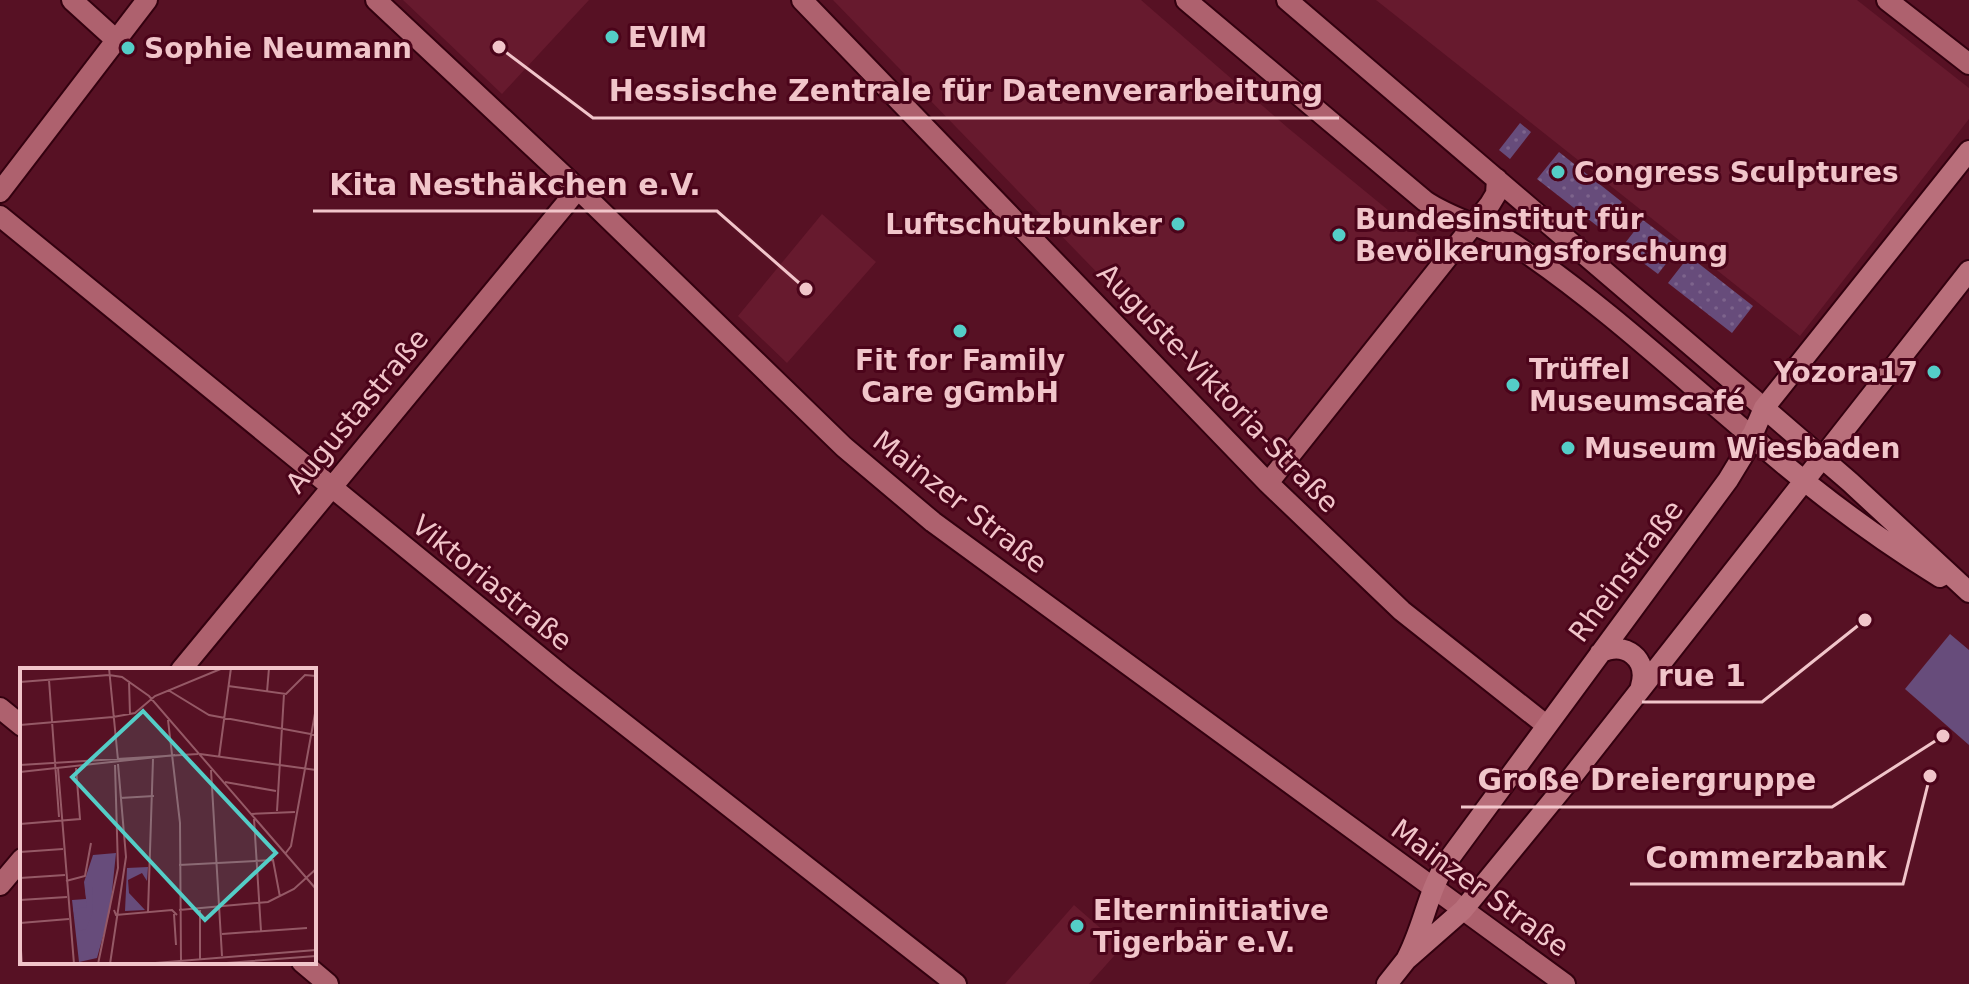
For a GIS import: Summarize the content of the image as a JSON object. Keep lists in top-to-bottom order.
{
  "streets": {
    "main road": ["Rheinstraße"],
    "street": [
      "Auguste-Viktoria-Straße",
      "Augustastraße",
      "Mainzer Straße",
      "Viktoriastraße"
    ]
  },
  "crossings": [
    ["Auguste-Viktoria-Straße", "Rheinstraße"],
    ["Augustastraße", "Mainzer Straße"],
    ["Augustastraße", "Viktoriastraße"],
    ["Mainzer Straße", "Rheinstraße"]
  ],
  "places": [
    "EVIM",
    "Hessische Zentrale für Datenverarbeitung",
    "Sophie Neumann",
    "Congress Sculptures",
    "Luftschutzbunker",
    "Bundesinstitut für Bevölkerungsforschung",
    "Kita Nesthäkchen e.V.",
    "Fit for Family Care gGmbH",
    "Yozora17",
    "Trüffel Museumscafé",
    "Museum Wiesbaden",
    "rue 1",
    "Große Dreiergruppe",
    "Commerzbank",
    "Elterninitiative Tigerbär e.V."
  ]
}
